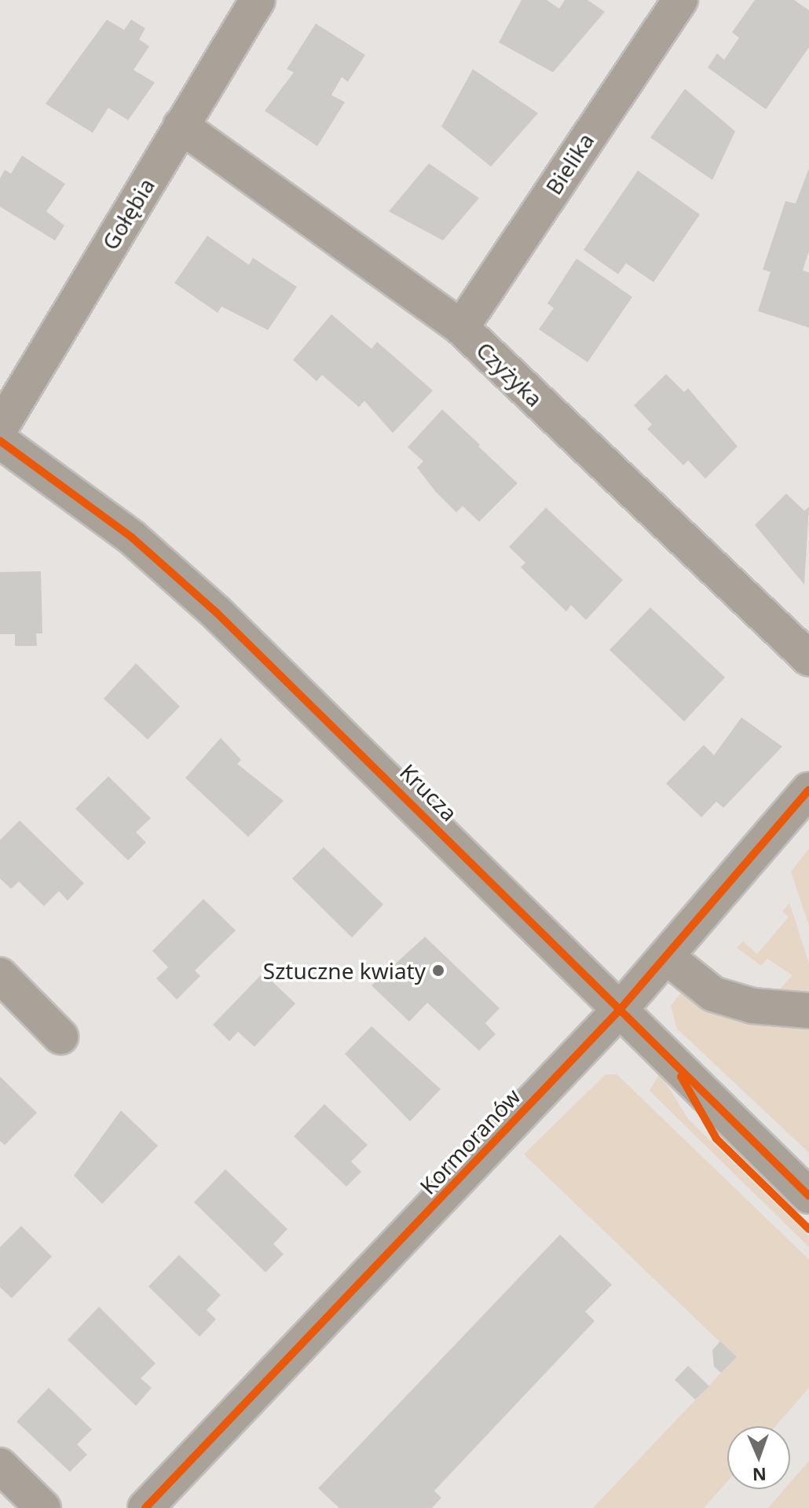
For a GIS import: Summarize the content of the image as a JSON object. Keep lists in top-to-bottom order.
{
  "streets": {
    "street": [
      "Bielika",
      "Gołębia",
      "Czyżyka",
      "Krucza",
      "Kormoranów"
    ]
  },
  "crossings": [
    ["Bielika", "Czyżyka"],
    ["Gołębia", "Czyżyka"],
    ["Krucza", "Kormoranów"]
  ],
  "places": ["Sztuczne kwiaty"],
  "north": "bottom"
}
